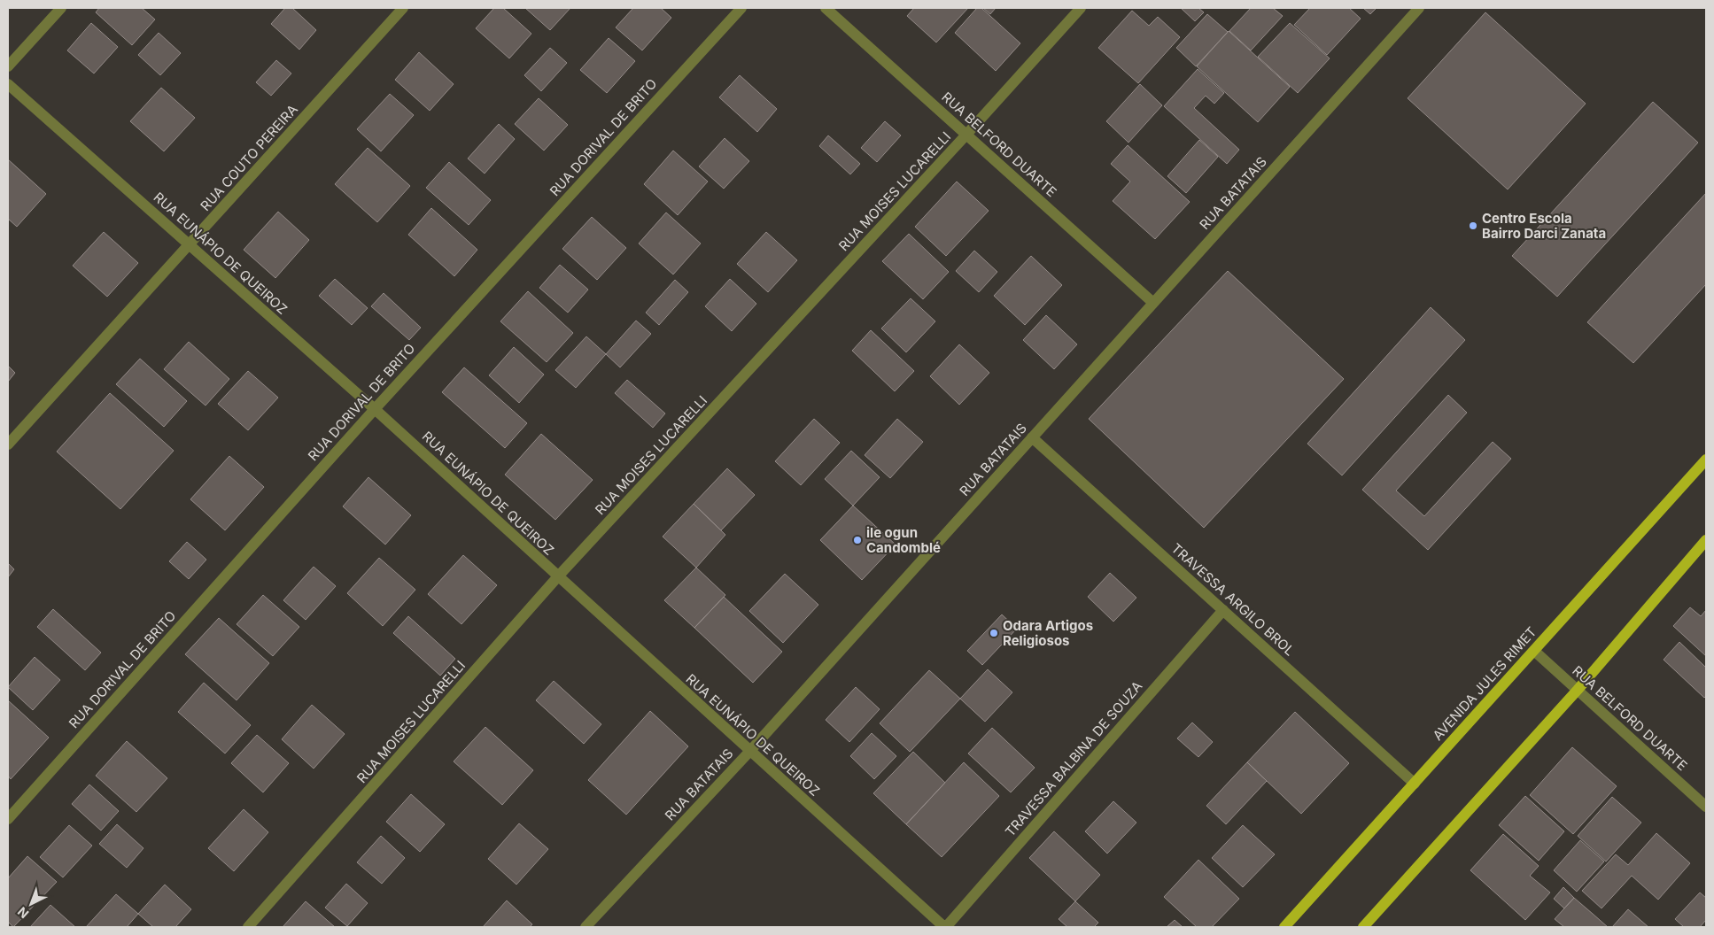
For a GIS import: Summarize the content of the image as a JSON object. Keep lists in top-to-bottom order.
{
  "streets": {
    "main road": ["AVENIDA JULES RIMET"],
    "street": [
      "RUA DORIVAL DE BRITO",
      "RUA BELFORD DUARTE",
      "RUA COUTO PEREIRA",
      "RUA MOISES LUCARELLI",
      "RUA BATATAIS",
      "RUA EUNÁPIO DE QUEIROZ",
      "TRAVESSA ARGILO BROL",
      "TRAVESSA BALBINA DE SOUZA"
    ]
  },
  "crossings": [
    ["RUA DORIVAL DE BRITO", "RUA EUNÁPIO DE QUEIROZ"],
    ["RUA BELFORD DUARTE", "RUA MOISES LUCARELLI"],
    ["RUA BELFORD DUARTE", "RUA BATATAIS"],
    ["RUA BELFORD DUARTE", "AVENIDA JULES RIMET"],
    ["RUA COUTO PEREIRA", "RUA EUNÁPIO DE QUEIROZ"],
    ["RUA MOISES LUCARELLI", "RUA EUNÁPIO DE QUEIROZ"],
    ["RUA BATATAIS", "RUA EUNÁPIO DE QUEIROZ"],
    ["RUA BATATAIS", "TRAVESSA ARGILO BROL"],
    ["RUA EUNÁPIO DE QUEIROZ", "TRAVESSA BALBINA DE SOUZA"],
    ["TRAVESSA ARGILO BROL", "AVENIDA JULES RIMET"],
    ["TRAVESSA ARGILO BROL", "TRAVESSA BALBINA DE SOUZA"]
  ],
  "places": ["Centro Escola Bairro Darci Zanata", "ile ogun Candomblé", "Odara Artigos Religiosos"],
  "north": "bottom left"
}
